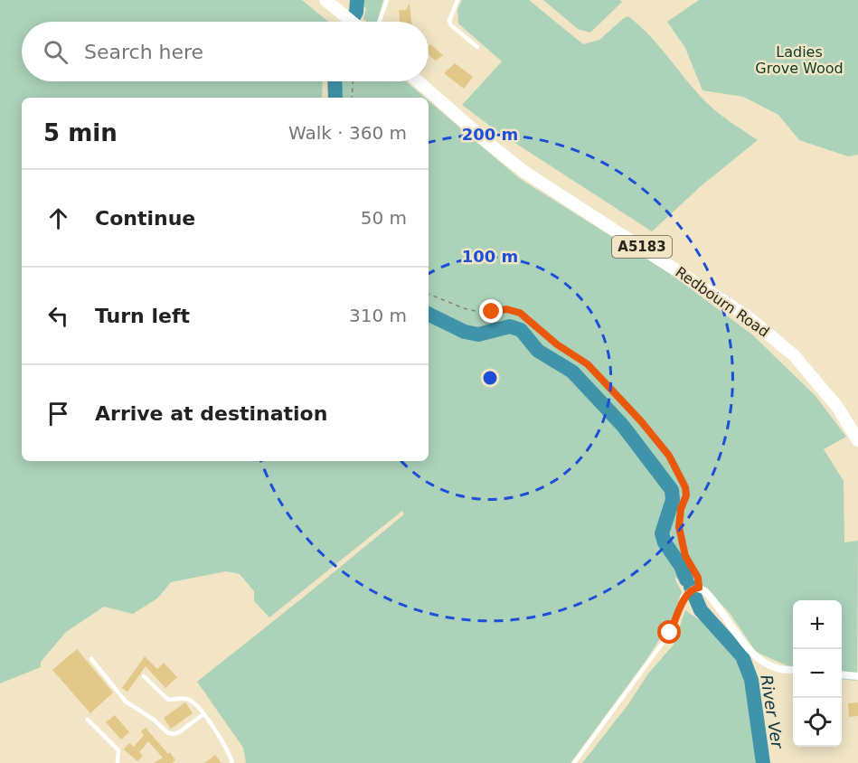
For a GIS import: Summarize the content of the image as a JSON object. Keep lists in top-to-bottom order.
{
  "streets": {
    "main road": ["A5183", "Redbourn Road"]
  },
  "water": ["River Ver"],
  "parks": ["Ladies Grove Wood"],
  "page": {
    "search": "Search here",
    "heading": ["5 min", "Walk · 360 m"],
    "list": [
      ["Continue", "50 m"],
      ["Turn left", "310 m"],
      "Arrive at destination"
    ],
    "map_buttons": ["+", "−"]
  },
  "rings": ["200 m", "100 m"]
}
